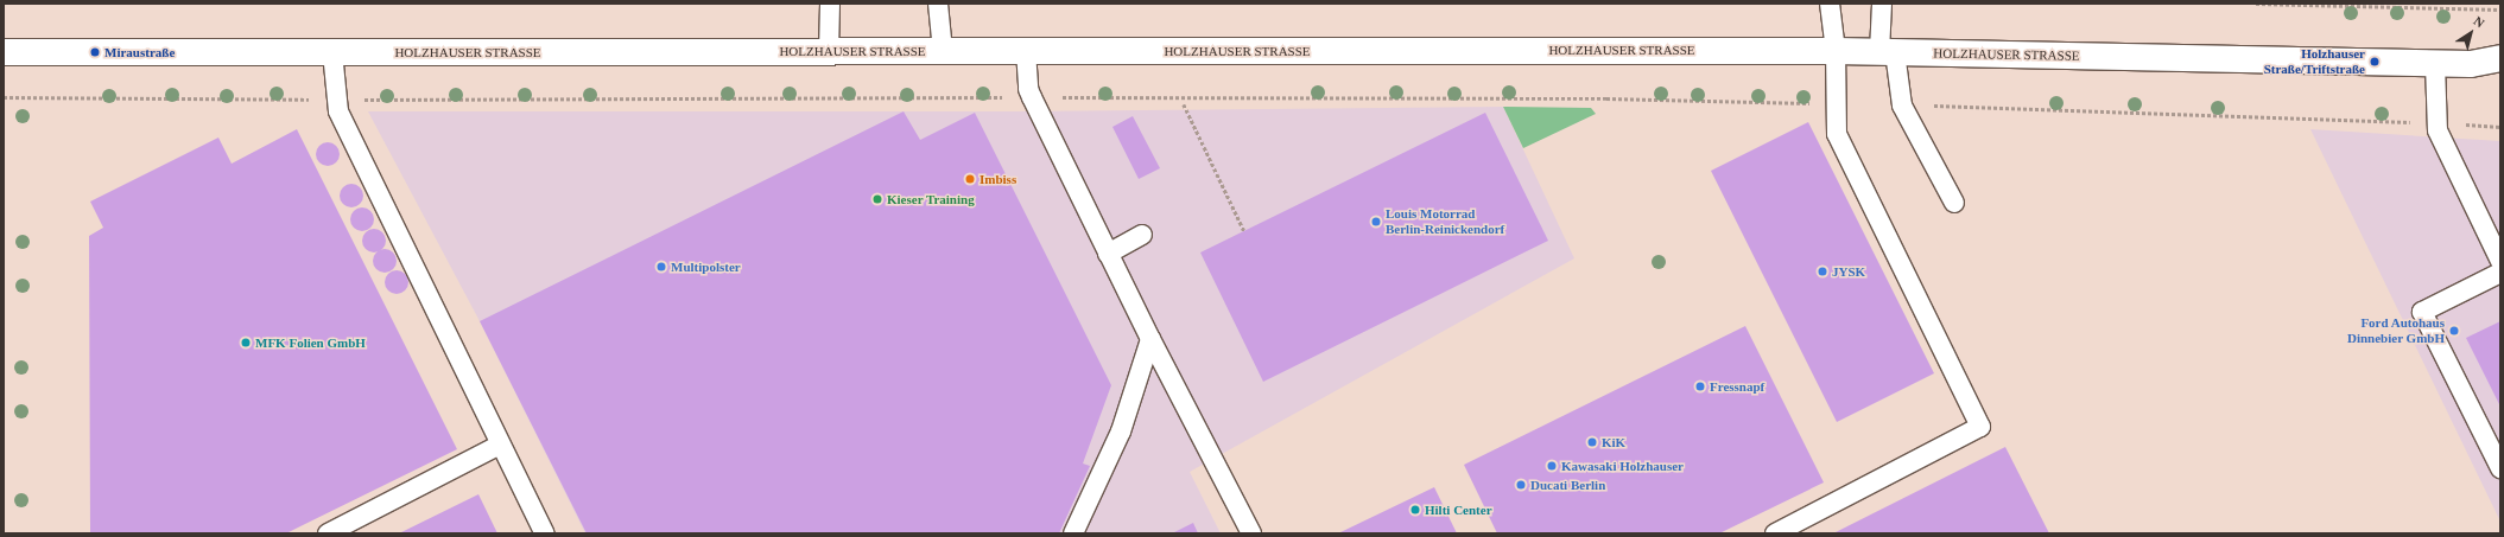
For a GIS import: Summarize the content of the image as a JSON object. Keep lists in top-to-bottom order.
{
  "streets": {
    "main road": ["HOLZHAUSER STRASSE"]
  },
  "places": [
    "Miraustraße",
    "Holzhauser Straße/Triftstraße",
    "Imbiss",
    "Kieser Training",
    "Louis Motorrad Berlin-Reinickendorf",
    "Multipolster",
    "JYSK",
    "Ford Autohaus Dinnebier GmbH",
    "MFK Folien GmbH",
    "Fressnapf",
    "KiK",
    "Kawasaki Holzhauser",
    "Ducati Berlin",
    "Hilti Center"
  ],
  "north": "top right"
}
